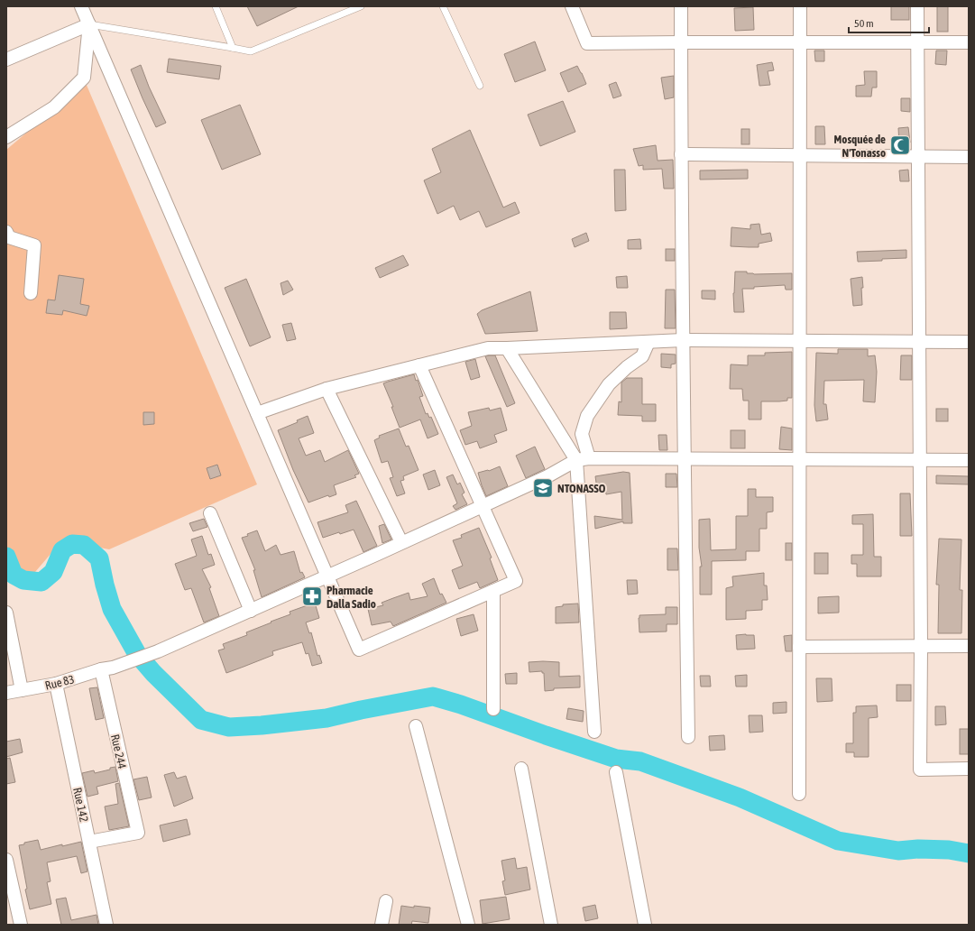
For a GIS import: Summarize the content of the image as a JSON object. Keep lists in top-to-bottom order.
{
  "streets": {
    "street": ["Rue 83", "Rue 244", "Rue 142"]
  },
  "crossings": [
    ["Rue 83", "Rue 244"],
    ["Rue 83", "Rue 142"],
    ["Rue 244", "Rue 142"]
  ],
  "places": {
    "mosque": ["Mosquée de N'Tonasso"],
    "school or university": ["NTONASSO"],
    "pharmacy": ["Pharmacie Dalla Sadio"]
  },
  "scale_bar": "50 m"
}
